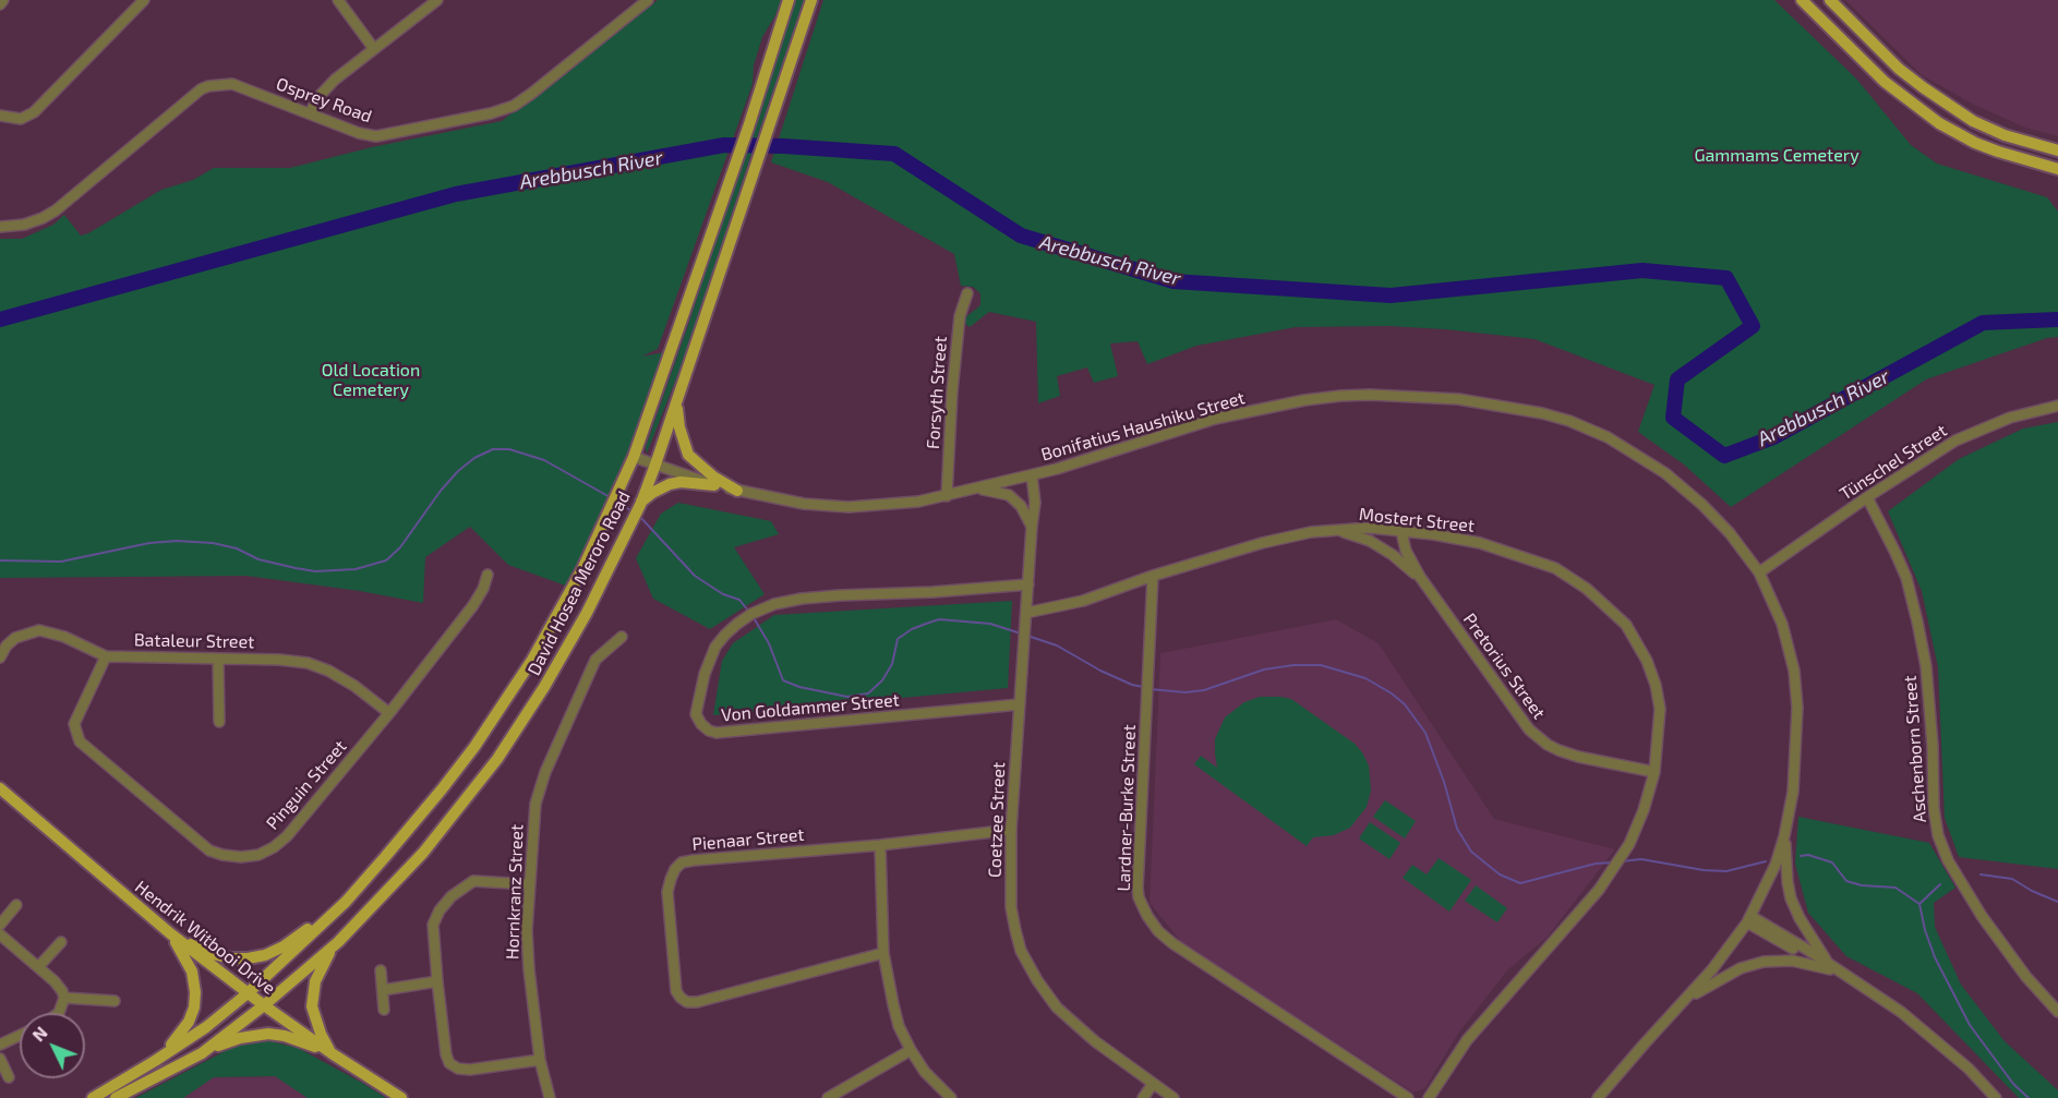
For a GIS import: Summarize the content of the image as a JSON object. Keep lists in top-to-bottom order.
{
  "streets": {
    "main road": ["David Hosea Meroro Road", "Hendrik Witbooi Drive"],
    "street": [
      "Osprey Road",
      "Forsyth Street",
      "Bonifatius Haushiku Street",
      "Tünschel Street",
      "Mostert Street",
      "Bataleur Street",
      "Pretorius Street",
      "Von Goldammer Street",
      "Aschenborn Street",
      "Pinguin Street",
      "Lardner-Burke Street",
      "Coetzee Street",
      "Pienaar Street",
      "Hornkranz Street"
    ]
  },
  "crossings": [
    ["Forsyth Street", "Bonifatius Haushiku Street"],
    ["Bonifatius Haushiku Street", "Tünschel Street"],
    ["Bonifatius Haushiku Street", "David Hosea Meroro Road"],
    ["Bonifatius Haushiku Street", "Coetzee Street"],
    ["Tünschel Street", "Aschenborn Street"],
    ["Mostert Street", "Pretorius Street"],
    ["Mostert Street", "Lardner-Burke Street"],
    ["Mostert Street", "Coetzee Street"],
    ["David Hosea Meroro Road", "Hendrik Witbooi Drive"],
    ["Bataleur Street", "Pinguin Street"],
    ["Von Goldammer Street", "Coetzee Street"],
    ["Coetzee Street", "Pienaar Street"]
  ],
  "water": ["Arebbusch River"],
  "parks": ["Gammams Cemetery", "Old Location Cemetery"],
  "north": "top left"
}
